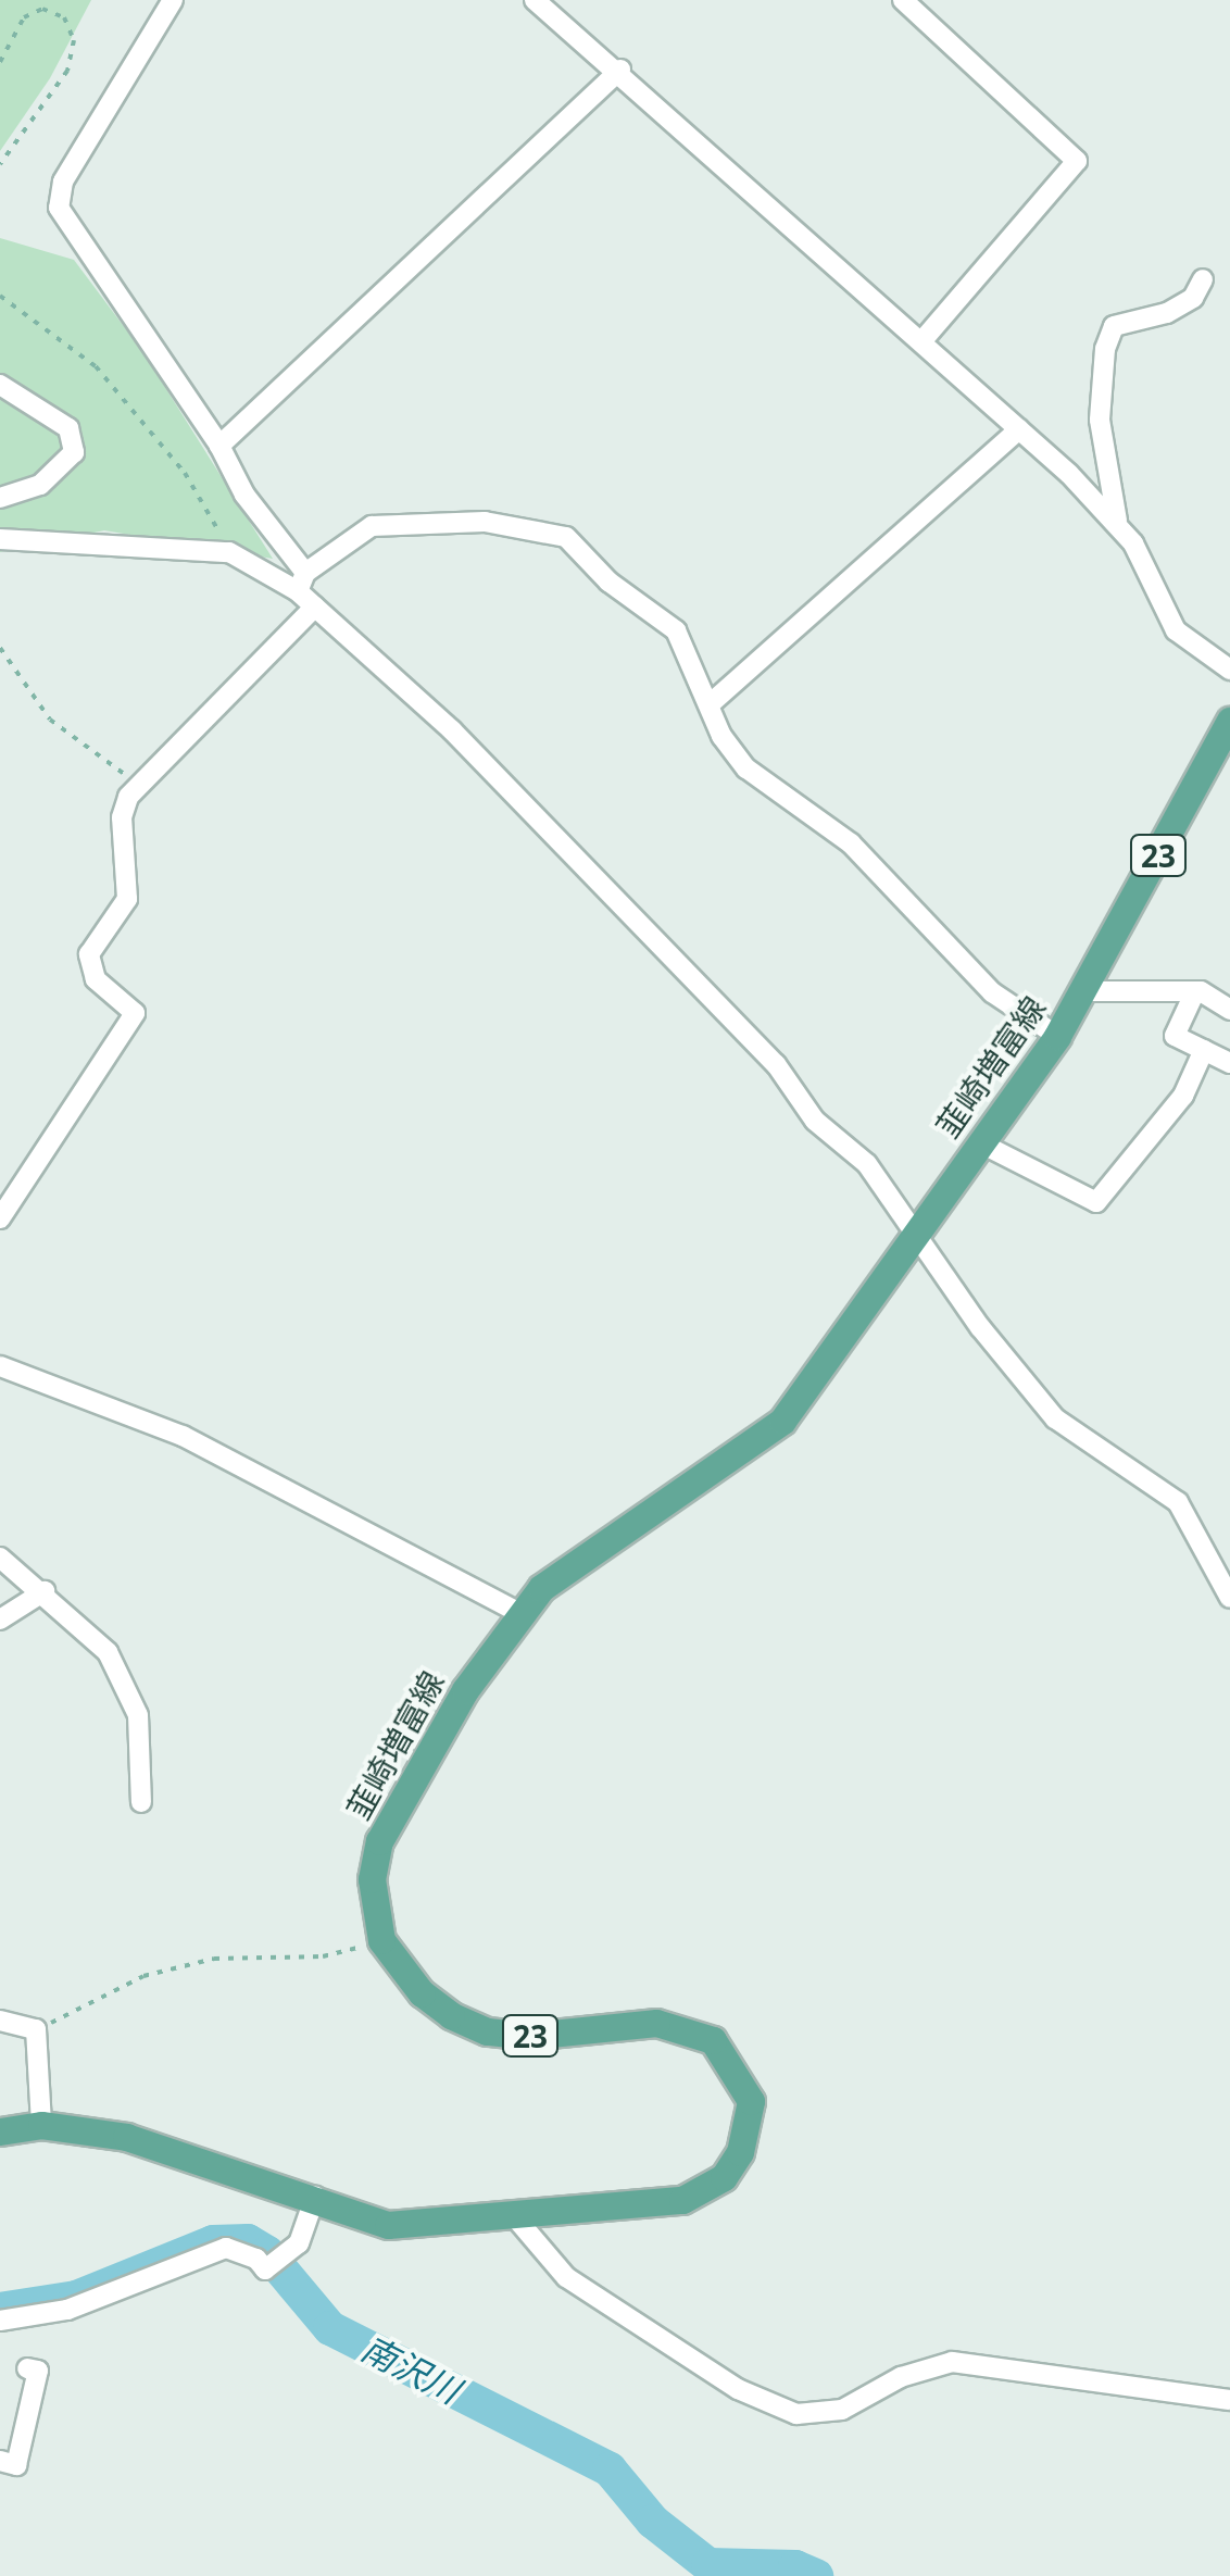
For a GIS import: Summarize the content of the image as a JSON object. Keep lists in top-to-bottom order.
{
  "streets": {
    "main road": ["23", "韮崎増富線"]
  },
  "water": ["南沢川"]
}
